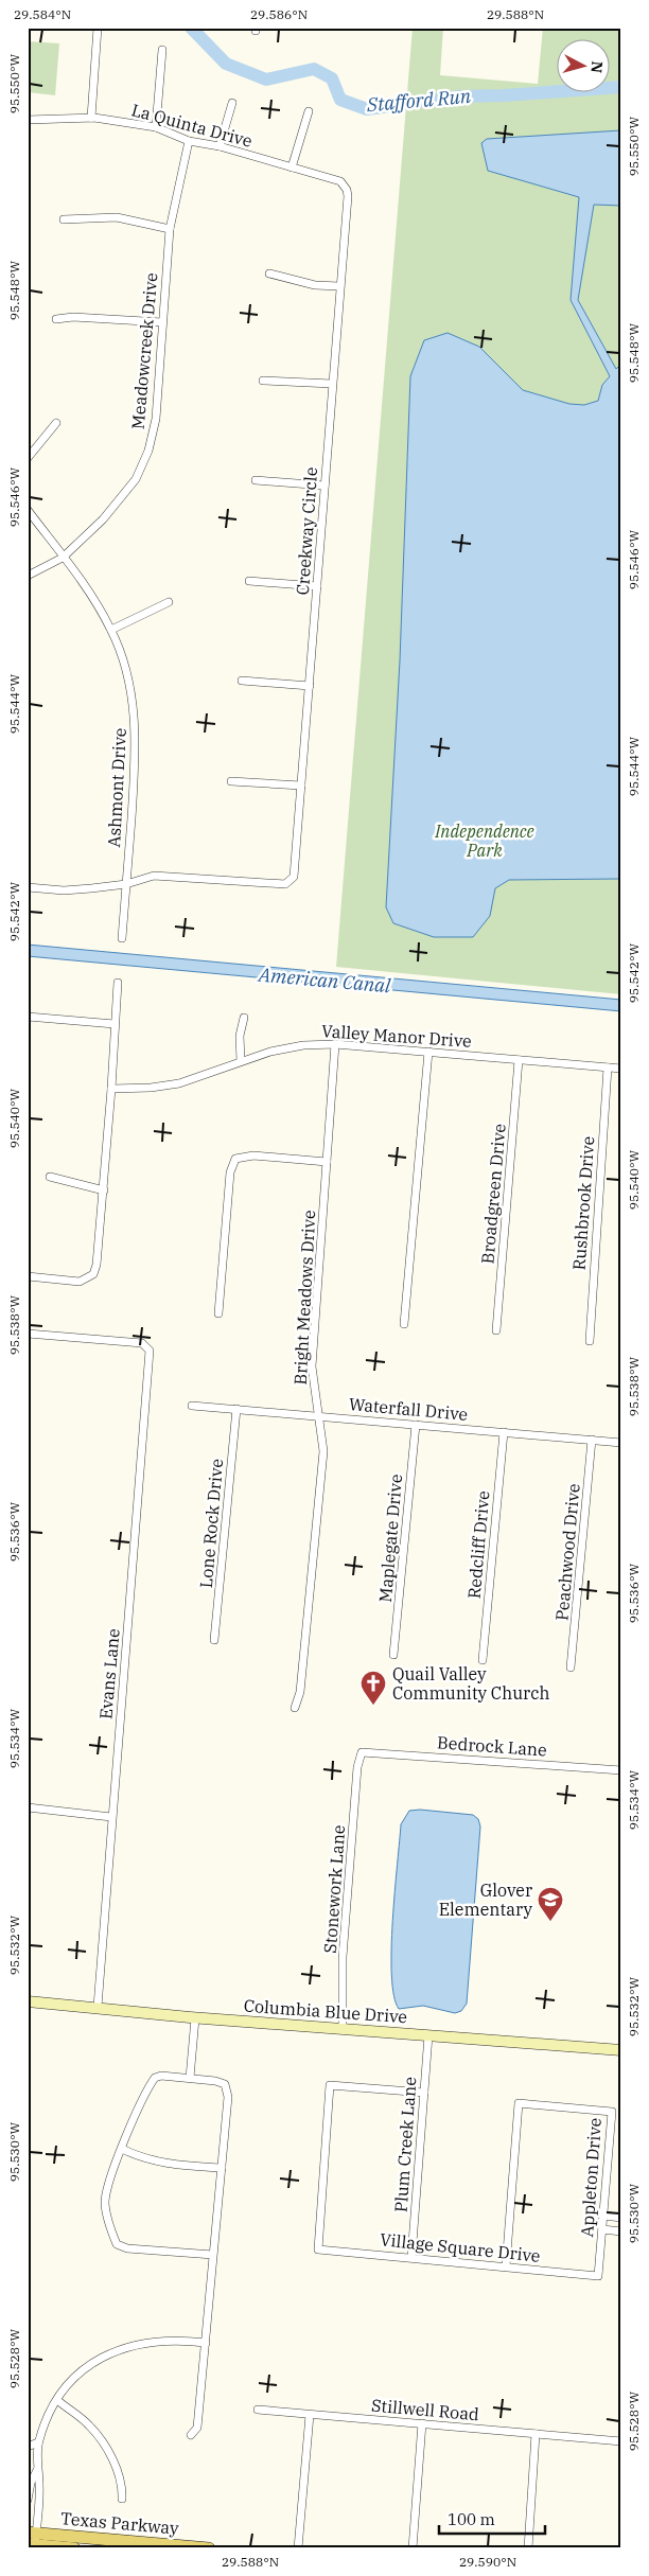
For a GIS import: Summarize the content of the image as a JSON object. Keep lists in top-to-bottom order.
{
  "streets": {
    "main road": ["Texas Parkway"],
    "street": [
      "La Quinta Drive",
      "Meadowcreek Drive",
      "Creekway Circle",
      "Ashmont Drive",
      "Valley Manor Drive",
      "Broadgreen Drive",
      "Rushbrook Drive",
      "Bright Meadows Drive",
      "Waterfall Drive",
      "Lone Rock Drive",
      "Maplegate Drive",
      "Redcliff Drive",
      "Peachwood Drive",
      "Evans Lane",
      "Bedrock Lane",
      "Stonework Lane",
      "Columbia Blue Drive",
      "Plum Creek Lane",
      "Appleton Drive",
      "Village Square Drive",
      "Stillwell Road"
    ]
  },
  "crossings": [
    ["La Quinta Drive", "Meadowcreek Drive"],
    ["La Quinta Drive", "Creekway Circle"],
    ["Meadowcreek Drive", "Ashmont Drive"],
    ["Creekway Circle", "Ashmont Drive"],
    ["Valley Manor Drive", "Broadgreen Drive"],
    ["Valley Manor Drive", "Rushbrook Drive"],
    ["Valley Manor Drive", "Bright Meadows Drive"],
    ["Bright Meadows Drive", "Waterfall Drive"],
    ["Waterfall Drive", "Lone Rock Drive"],
    ["Waterfall Drive", "Maplegate Drive"],
    ["Waterfall Drive", "Redcliff Drive"],
    ["Waterfall Drive", "Peachwood Drive"],
    ["Evans Lane", "Columbia Blue Drive"],
    ["Bedrock Lane", "Stonework Lane"],
    ["Stonework Lane", "Columbia Blue Drive"],
    ["Columbia Blue Drive", "Plum Creek Lane"],
    ["Plum Creek Lane", "Village Square Drive"],
    ["Appleton Drive", "Village Square Drive"]
  ],
  "water": ["Stafford Run", "American Canal"],
  "parks": ["Independence Park"],
  "places": {
    "church": ["Quail Valley Community Church"],
    "school or university": ["Glover Elementary"]
  },
  "scale_bar": "100 m",
  "north": "right",
  "coordinates": [
    "29.584°N",
    "29.586°N",
    "29.588°N",
    "95.550°W",
    "95.548°W",
    "95.546°W",
    "95.544°W",
    "95.542°W",
    "95.540°W",
    "95.538°W",
    "95.536°W",
    "95.534°W",
    "95.532°W",
    "95.530°W",
    "95.528°W",
    "29.590°N"
  ]
}
